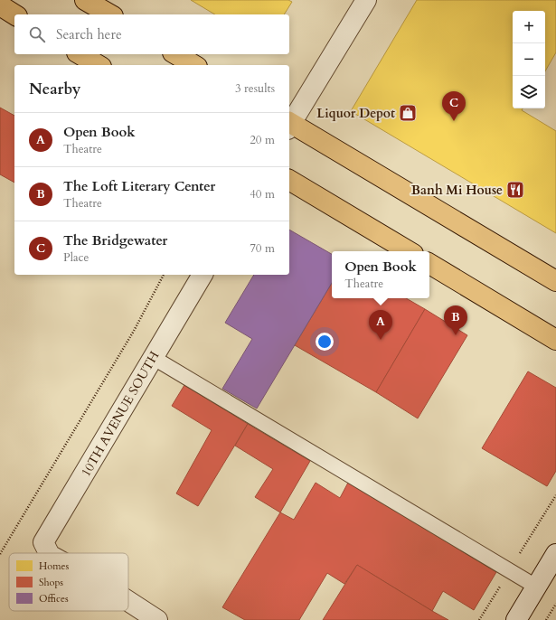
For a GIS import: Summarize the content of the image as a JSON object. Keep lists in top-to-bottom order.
{
  "streets": {
    "street": ["10TH AVENUE SOUTH"]
  },
  "places": {
    "shop": ["Liquor Depot"],
    "restaurant": ["Banh Mi House"]
  },
  "legend": ["Homes", "Shops", "Offices"],
  "page": {
    "map_buttons": ["+", "−"],
    "search": "Search here",
    "heading": ["Nearby", "3 results"],
    "pins": ["C", "B", "A"],
    "list": [
      {
        "mark": "A",
        "name": "Open Book",
        "note": "Theatre",
        "value": "20 m"
      },
      {
        "mark": "B",
        "name": "The Loft Literary Center",
        "note": "Theatre",
        "value": "40 m"
      },
      {
        "mark": "C",
        "name": "The Bridgewater",
        "note": "Place",
        "value": "70 m"
      }
    ],
    "popup": ["Open Book", "Theatre"]
  }
}
